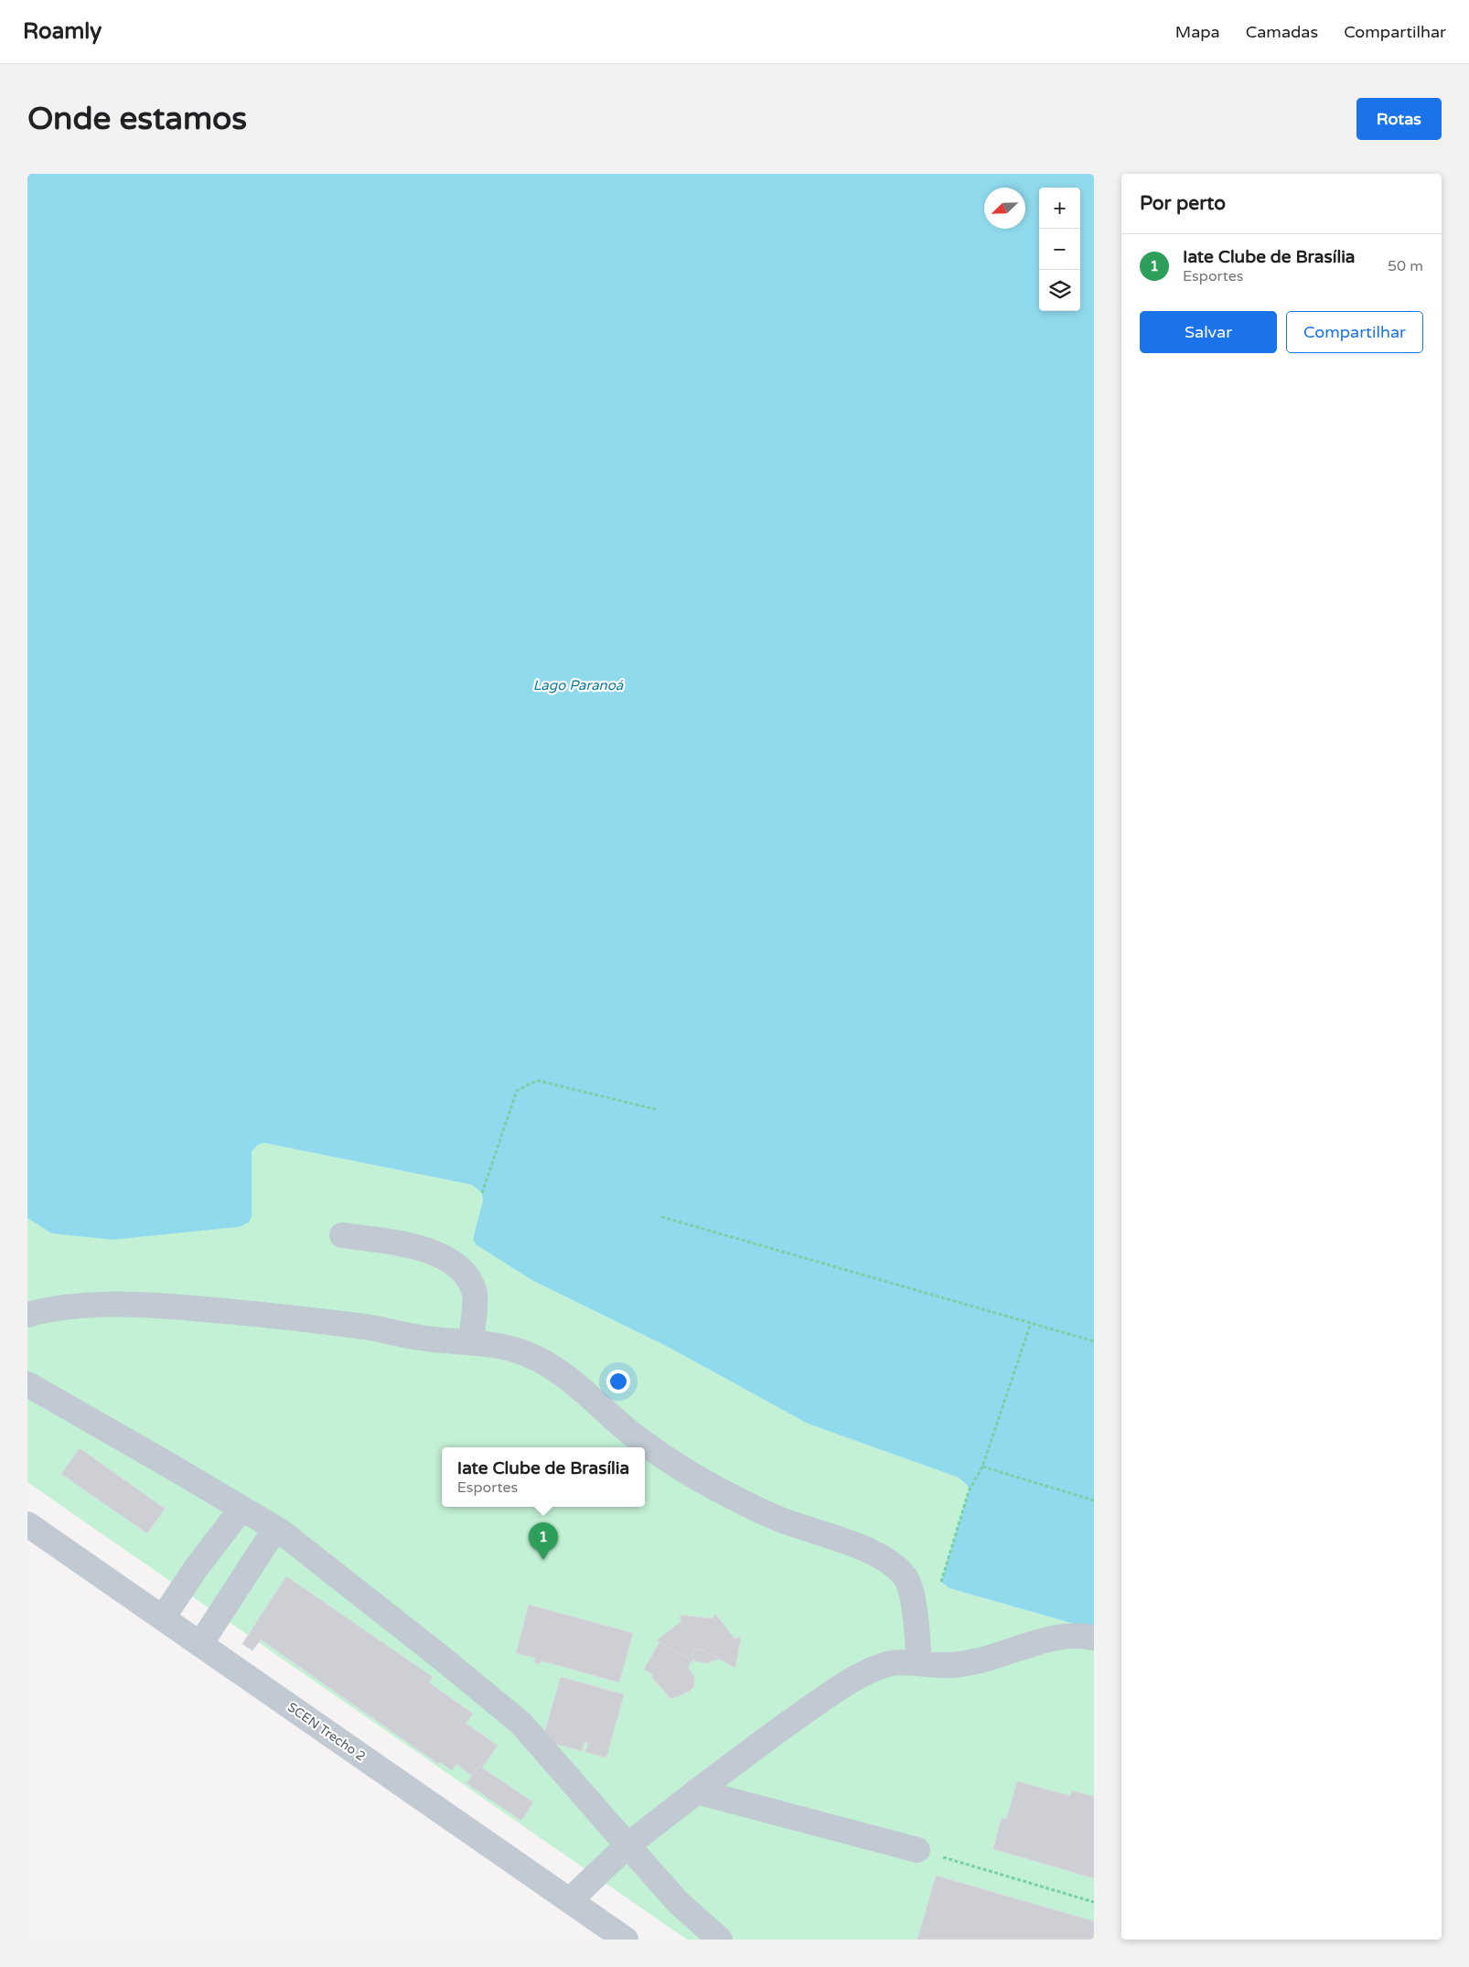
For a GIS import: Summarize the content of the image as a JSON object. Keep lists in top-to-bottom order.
{
  "streets": {
    "street": ["SCEN Trecho 2"]
  },
  "water": ["Lago Paranoá"],
  "north": "bottom left",
  "page": {
    "header": "Roamly",
    "nav": ["Mapa", "Camadas", "Compartilhar"],
    "buttons": [
      "Rotas",
      ["Salvar", "Compartilhar"]
    ],
    "title": "Onde estamos",
    "heading": "Por perto",
    "map_buttons": ["+", "−"],
    "list": [
      {
        "mark": "1",
        "name": "Iate Clube de Brasília",
        "note": "Esportes",
        "value": "50 m"
      }
    ],
    "popup": ["Iate Clube de Brasília", "Esportes"],
    "pins": "1"
  }
}
